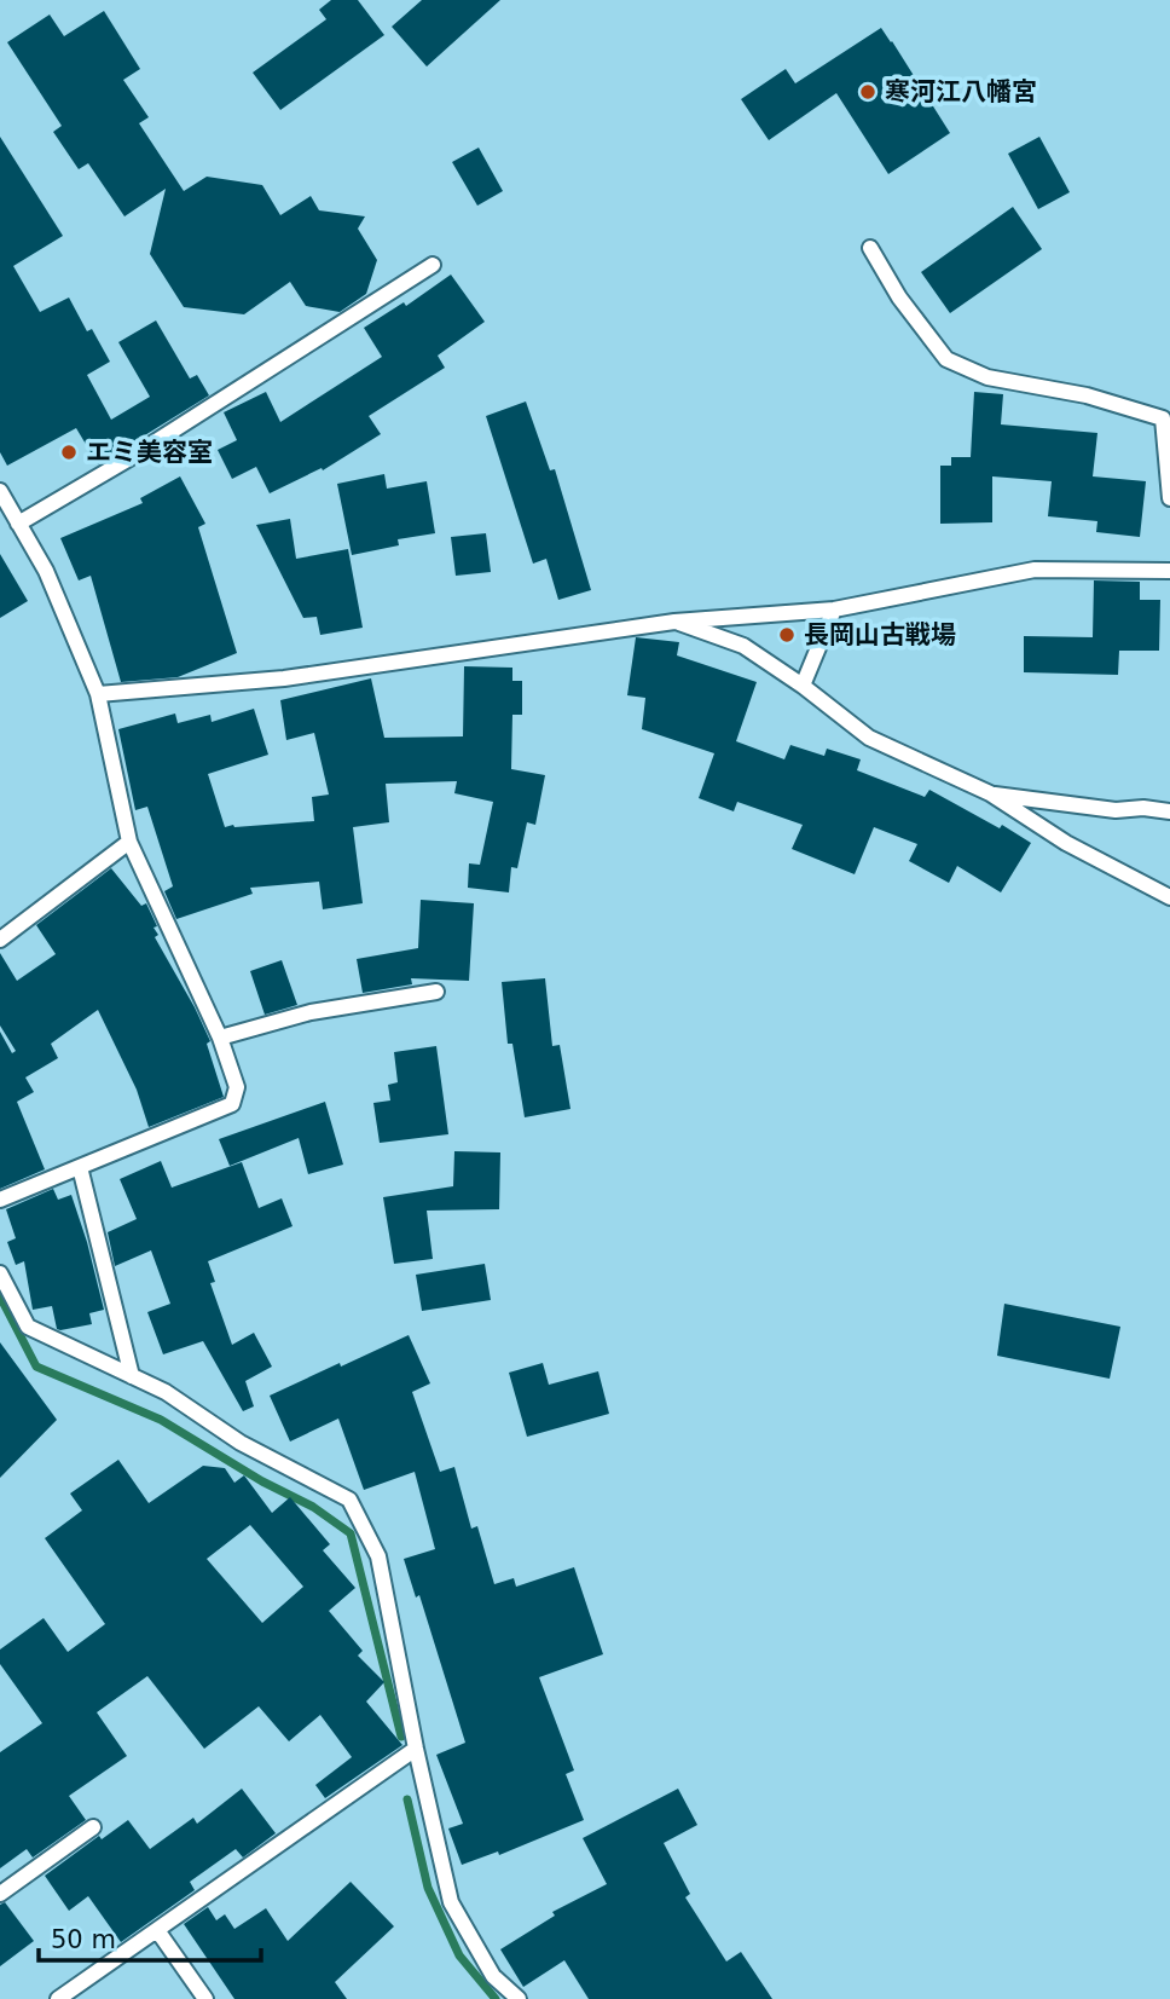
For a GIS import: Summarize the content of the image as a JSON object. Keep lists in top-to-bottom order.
{
  "places": ["寒河江八幡宮", "エミ美容室", "長岡山古戦場"],
  "scale_bar": "50 m"
}
